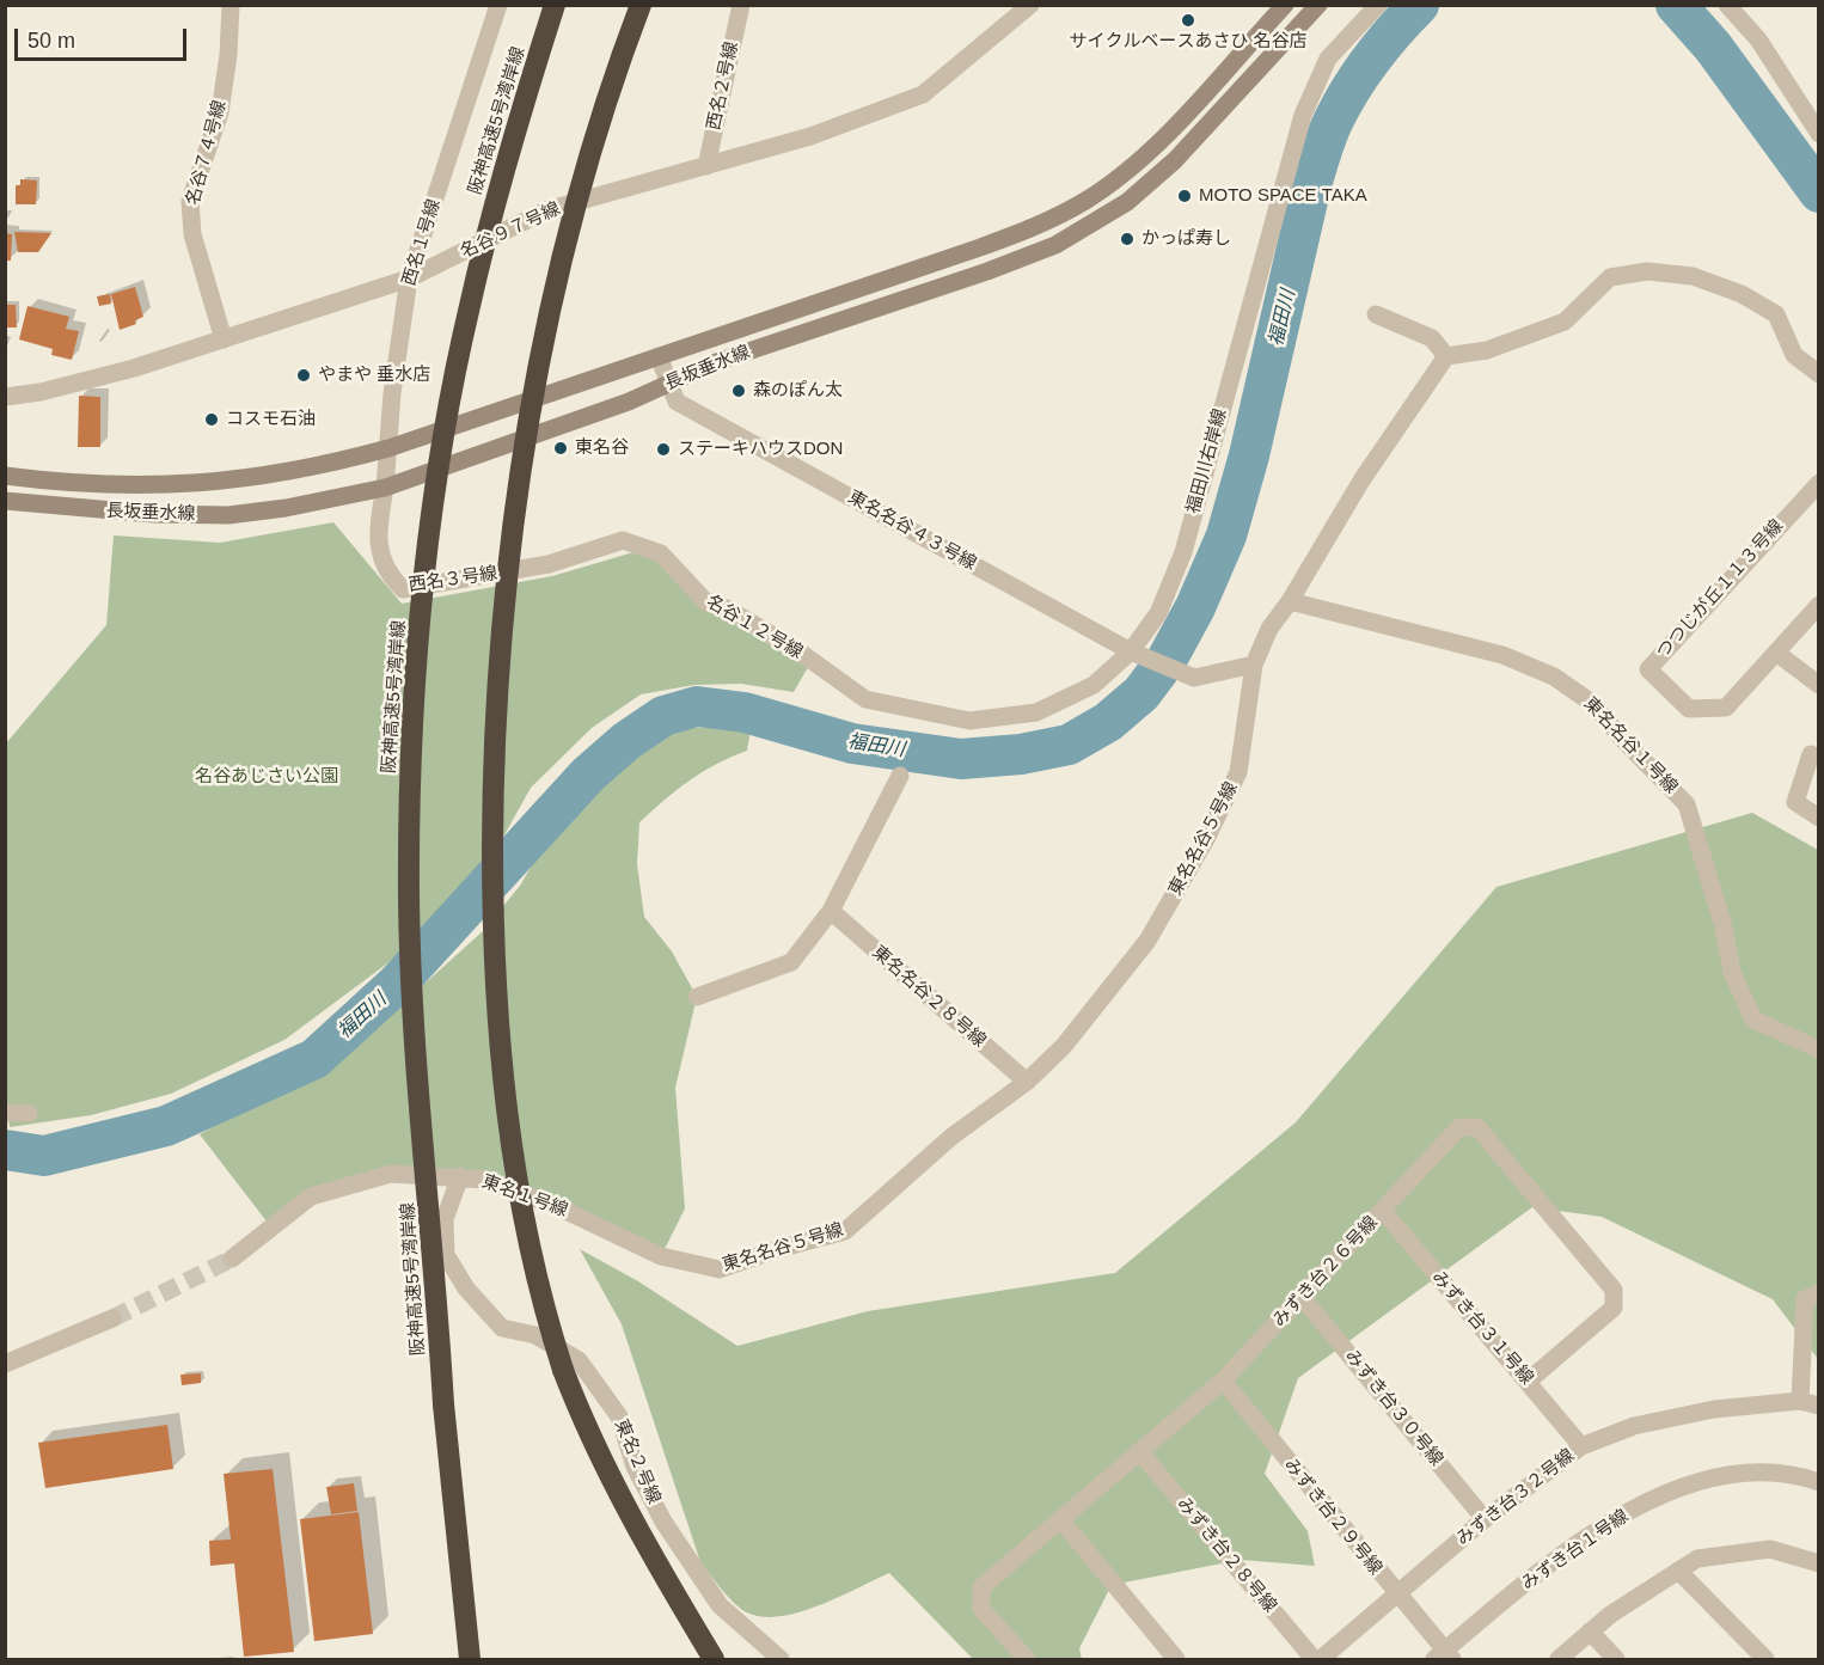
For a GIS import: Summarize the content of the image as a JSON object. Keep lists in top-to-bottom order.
{
  "streets": {
    "highway": ["阪神高速5号湾岸線"],
    "main road": ["長坂垂水線"],
    "street": [
      "西名２号線",
      "名谷７４号線",
      "名谷９７号線",
      "西名１号線",
      "福田川右岸線",
      "東名名谷４３号線",
      "西名３号線",
      "つつじが丘１１３号線",
      "名谷１２号線",
      "東名名谷１号線",
      "東名名谷５号線",
      "東名名谷２８号線",
      "東名１号線",
      "みずき台２６号線",
      "みずき台３１号線",
      "みずき台３０号線",
      "東名２号線",
      "みずき台３２号線",
      "みずき台２９号線",
      "みずき台１号線",
      "みずき台２８号線"
    ]
  },
  "crossings": [
    ["西名２号線", "名谷９７号線"],
    ["名谷７４号線", "名谷９７号線"],
    ["名谷９７号線", "西名１号線"],
    ["西名１号線", "長坂垂水線"],
    ["西名１号線", "西名３号線"],
    ["長坂垂水線", "東名名谷４３号線"],
    ["長坂垂水線", "西名３号線"],
    ["福田川右岸線", "東名名谷４３号線"],
    ["福田川右岸線", "名谷１２号線"],
    ["東名名谷４３号線", "東名名谷５号線"],
    ["西名３号線", "名谷１２号線"],
    ["東名名谷１号線", "東名名谷５号線"],
    ["東名名谷５号線", "東名名谷２８号線"],
    ["東名名谷５号線", "東名１号線"],
    ["東名１号線", "東名２号線"],
    ["みずき台２６号線", "みずき台３１号線"],
    ["みずき台２６号線", "みずき台３０号線"],
    ["みずき台２６号線", "みずき台２９号線"],
    ["みずき台２６号線", "みずき台２８号線"],
    ["みずき台３１号線", "みずき台３２号線"],
    ["みずき台３０号線", "みずき台３２号線"],
    ["みずき台３２号線", "みずき台２９号線"],
    ["みずき台２９号線", "みずき台１号線"]
  ],
  "water": ["福田川"],
  "parks": ["名谷あじさい公園"],
  "places": [
    "サイクルベースあさひ 名谷店",
    "MOTO SPACE TAKA",
    "かっぱ寿し",
    "やまや 垂水店",
    "森のぽん太",
    "コスモ石油",
    "東名谷",
    "ステーキハウスDON"
  ],
  "scale_bar": "50 m"
}
